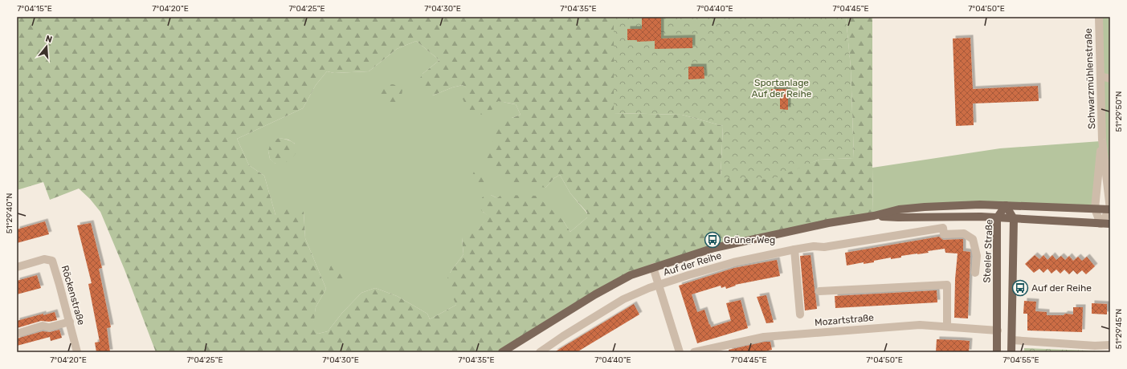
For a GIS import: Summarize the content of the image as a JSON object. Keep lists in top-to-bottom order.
{
  "streets": {
    "main road": ["Steeler Straße", "Auf der Reihe"],
    "street": ["Schwarzmühlenstraße", "Röckenstraße", "Mozartstraße"]
  },
  "crossings": [
    ["Schwarzmühlenstraße", "Auf der Reihe"],
    ["Steeler Straße", "Auf der Reihe"],
    ["Steeler Straße", "Mozartstraße"]
  ],
  "parks": ["Sportanlage Auf der Reihe"],
  "places": {
    "bus stop": ["Grüner Weg", "Auf der Reihe"]
  },
  "north": "top",
  "coordinates": [
    "7°04'15\"E",
    "7°04'20\"E",
    "7°04'25\"E",
    "7°04'30\"E",
    "7°04'35\"E",
    "7°04'40\"E",
    "7°04'45\"E",
    "7°04'50\"E",
    "51°29'50\"N",
    "51°29'40\"N",
    "51°29'45\"N",
    "7°04'55\"E"
  ]
}
